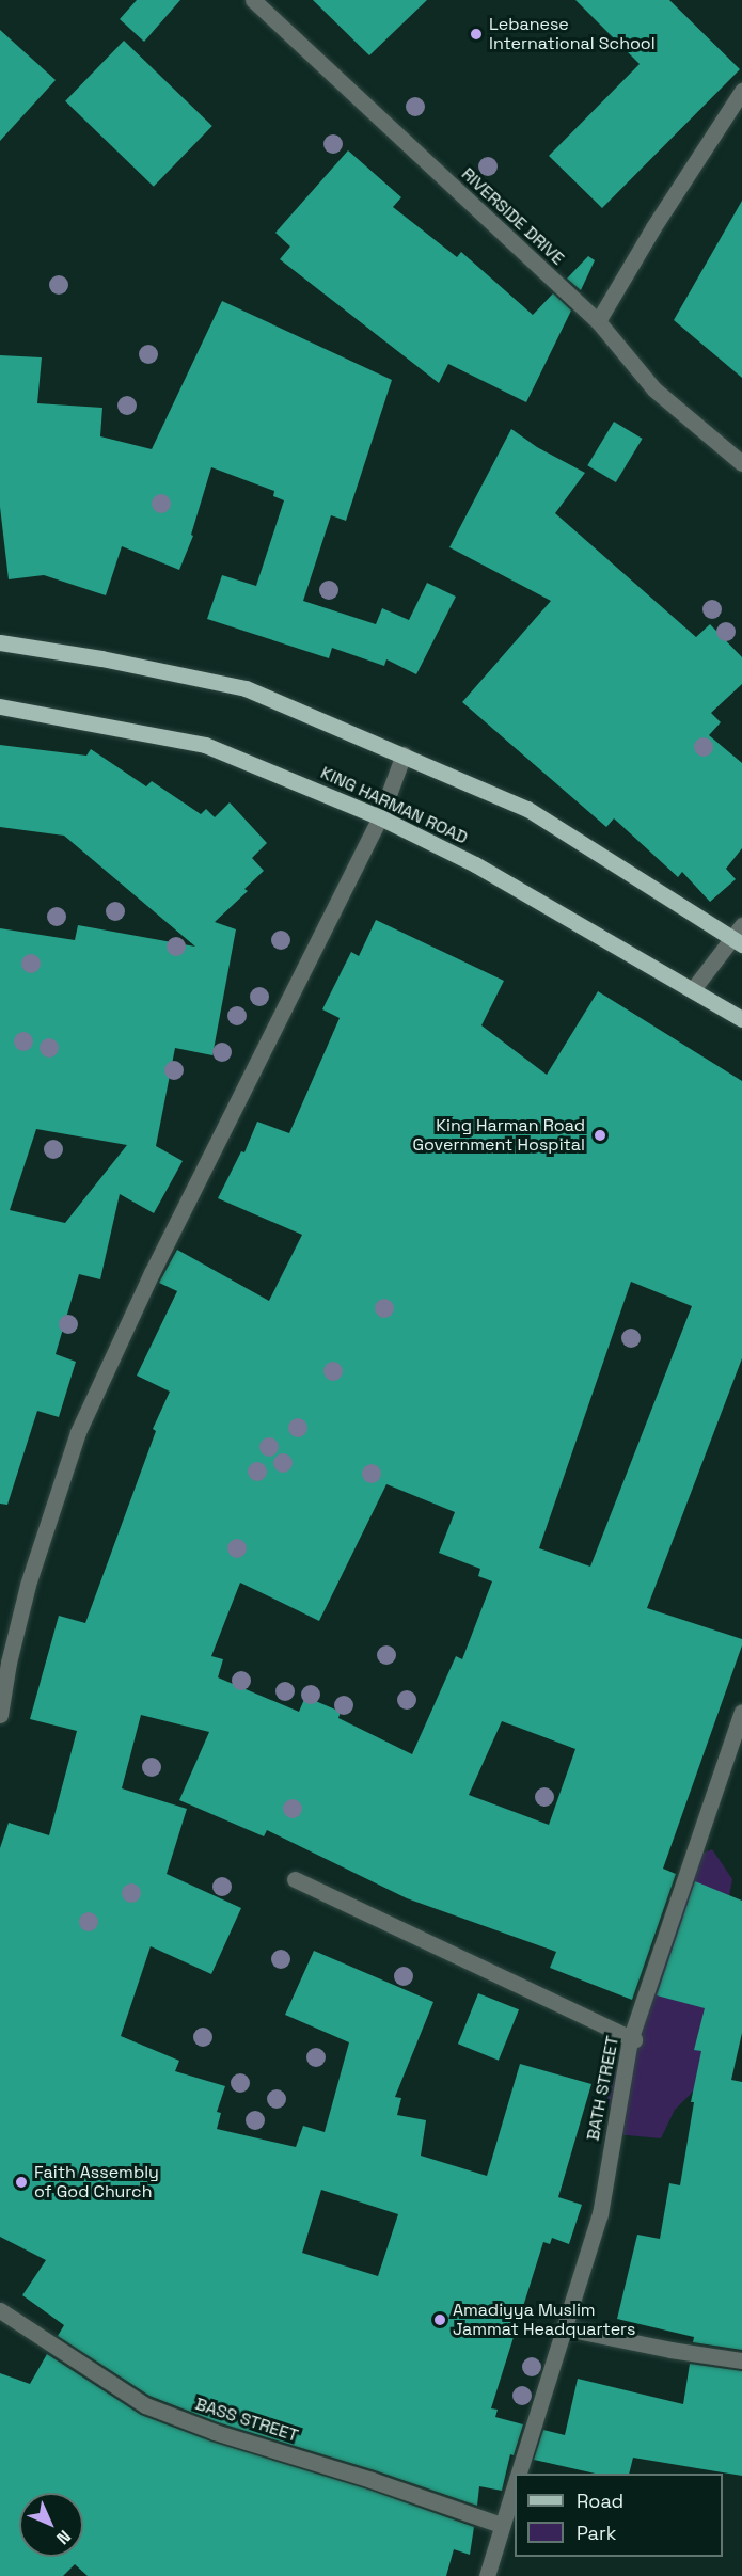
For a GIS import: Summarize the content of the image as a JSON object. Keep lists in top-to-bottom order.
{
  "streets": {
    "main road": ["KING HARMAN ROAD"],
    "street": ["RIVERSIDE DRIVE", "BATH STREET", "BASS STREET"]
  },
  "crossings": [
    ["BATH STREET", "BASS STREET"]
  ],
  "places": [
    "Lebanese International School",
    "King Harman Road Government Hospital",
    "Faith Assembly of God Church",
    "Amadiyya Muslim Jammat Headquarters"
  ],
  "legend": ["Road", "Park"],
  "north": "bottom right"
}
